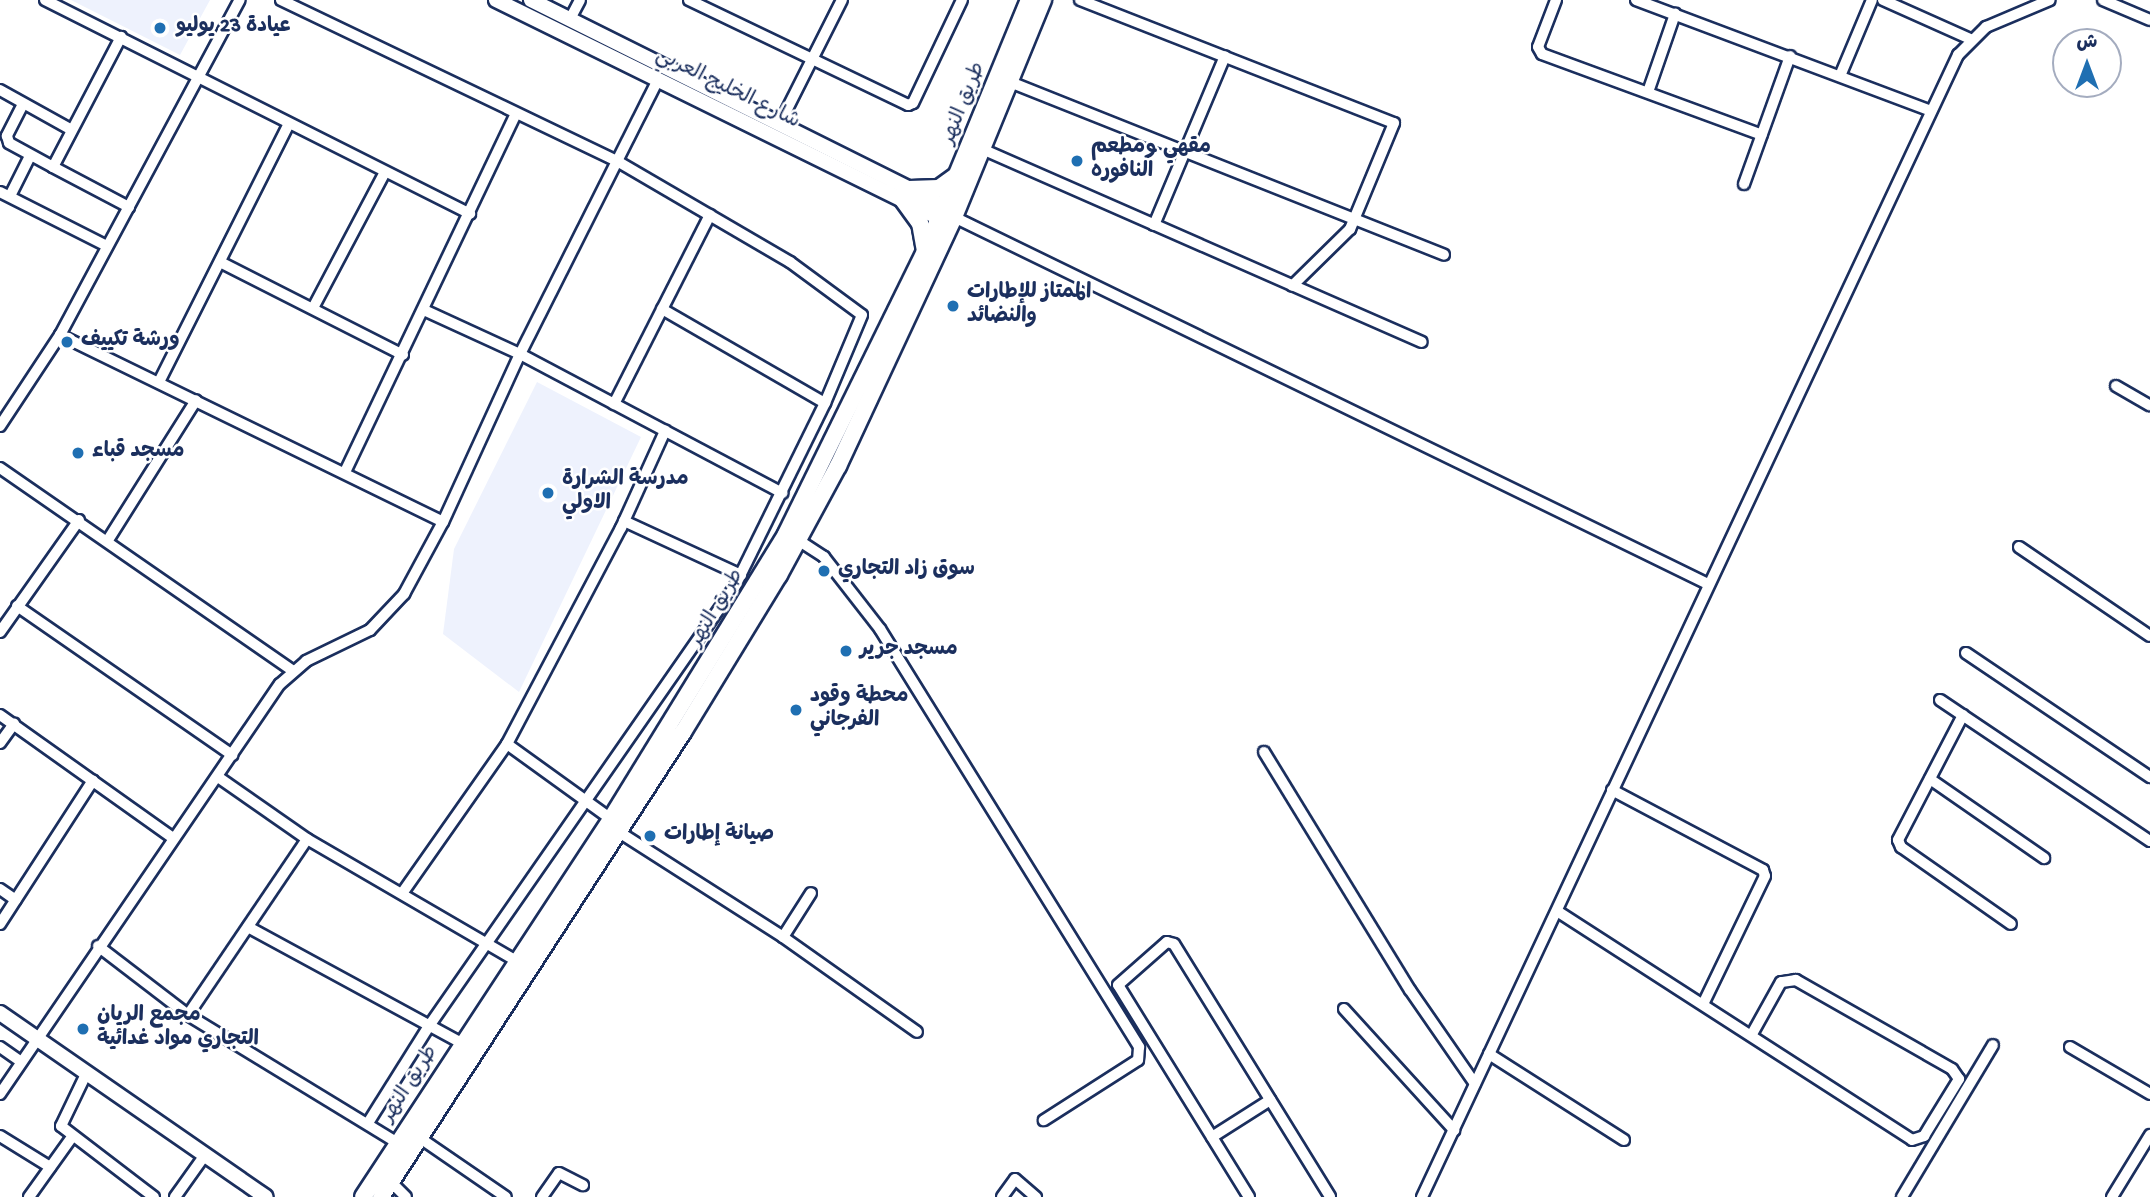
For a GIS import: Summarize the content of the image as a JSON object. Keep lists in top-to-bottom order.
{
  "streets": {
    "main road": ["شارع الخليج العربي", "طريق النهر"]
  },
  "crossings": [
    ["شارع الخليج العربي", "طريق النهر"]
  ],
  "places": [
    "عيادة 23 يوليو",
    "مقهي ومطعم النافوره",
    "الممتاز للإطارات والنضائد",
    "ورشة تكييف",
    "مسجد قباء",
    "مدرسة الشرارة الاولي",
    "سوق زاد التجاري",
    "مسجد جرير",
    "محطة وقود الفرجاني",
    "صيانة إطارات",
    "مجمع الريان التجاري مواد غدائية"
  ],
  "north": "top"
}
